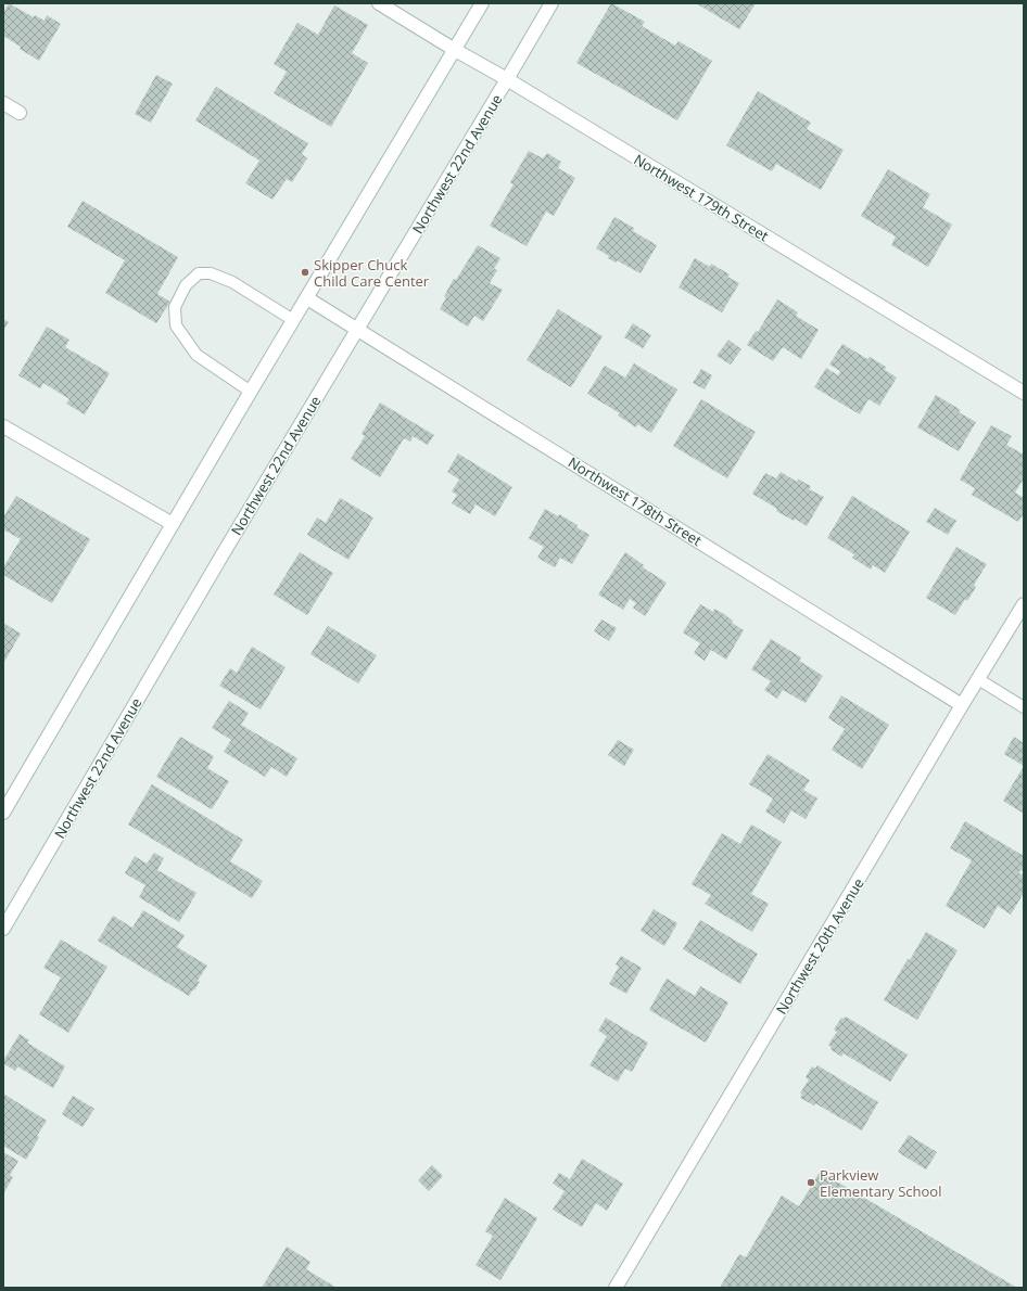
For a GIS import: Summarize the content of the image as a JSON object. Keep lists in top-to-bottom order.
{
  "streets": {
    "street": [
      "Northwest 22nd Avenue",
      "Northwest 179th Street",
      "Northwest 178th Street",
      "Northwest 20th Avenue"
    ]
  },
  "crossings": [
    ["Northwest 22nd Avenue", "Northwest 179th Street"],
    ["Northwest 22nd Avenue", "Northwest 178th Street"],
    ["Northwest 178th Street", "Northwest 20th Avenue"]
  ],
  "places": ["Skipper Chuck Child Care Center", "Parkview Elementary School"]
}
